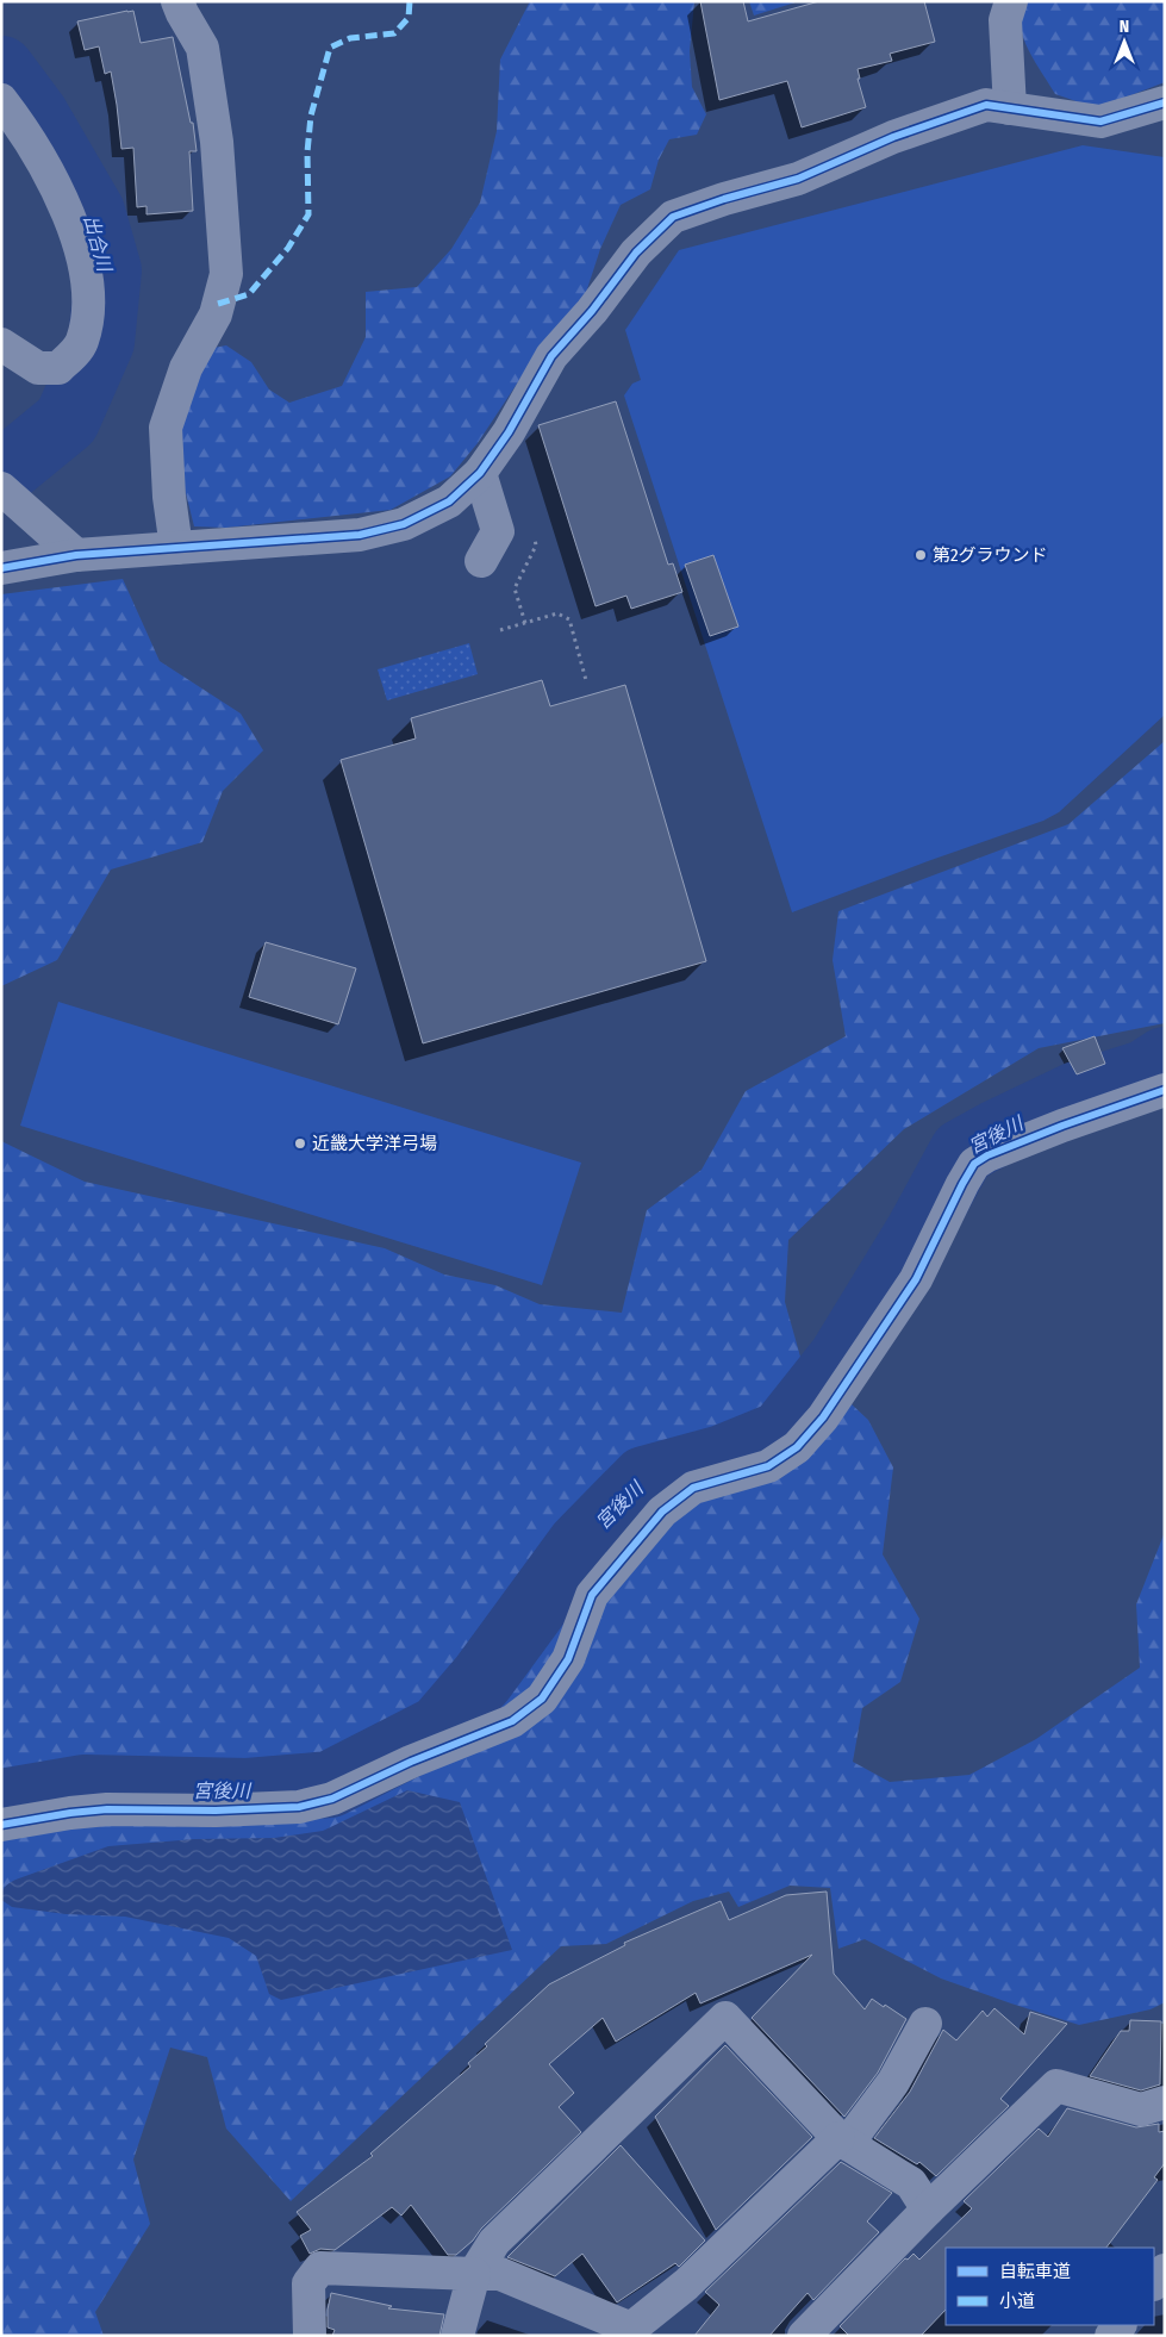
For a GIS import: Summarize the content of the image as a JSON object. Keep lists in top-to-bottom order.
{
  "water": ["出合川", "宮後川"],
  "places": ["第2グラウンド", "近畿大学洋弓場"],
  "legend": ["自転車道", "小道"],
  "north": "top"
}
